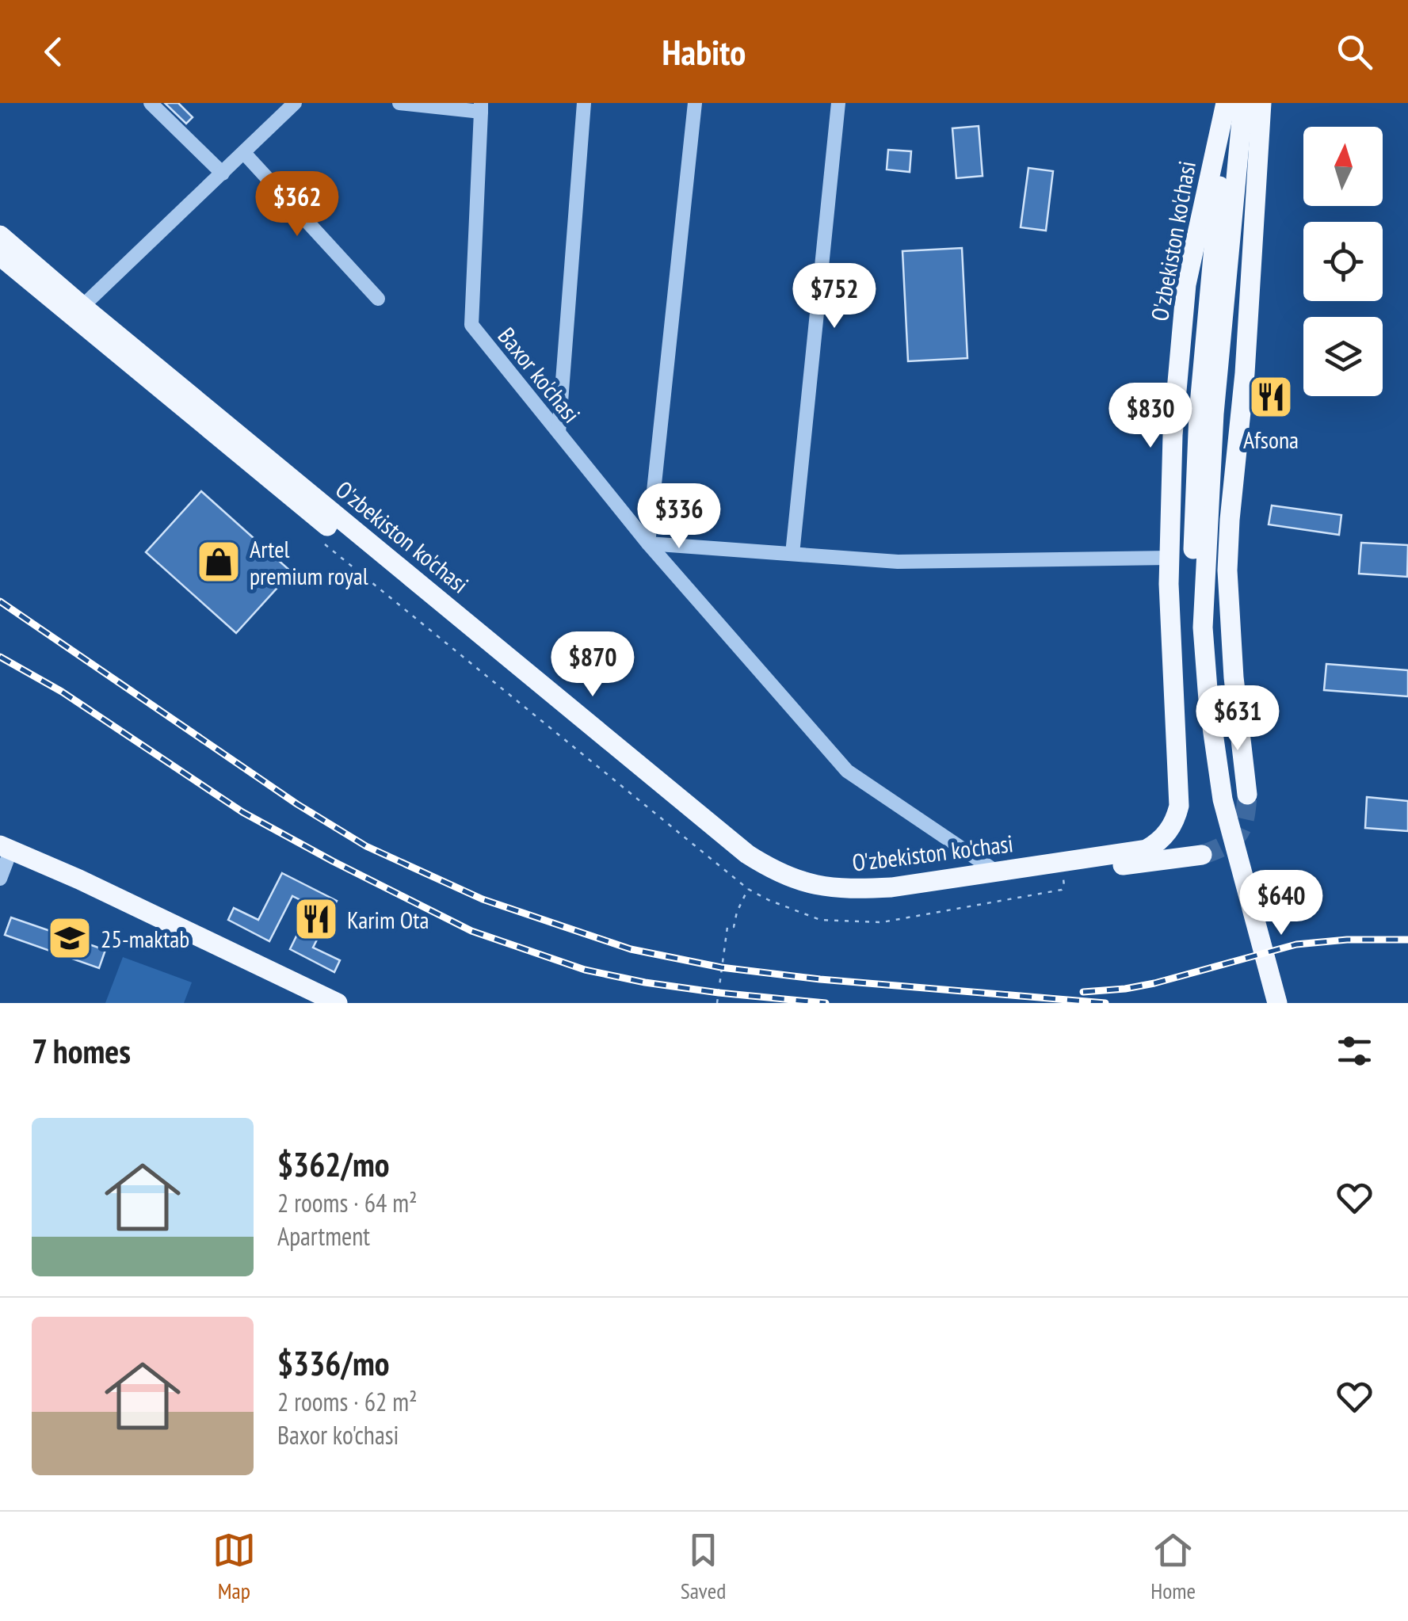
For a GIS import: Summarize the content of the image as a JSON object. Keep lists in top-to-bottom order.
{
  "streets": {
    "main road": ["O'zbekiston ko'chasi"],
    "street": ["Baxor ko'chasi"]
  },
  "crossings": [
    ["O'zbekiston ko'chasi", "Baxor ko'chasi"]
  ],
  "places": {
    "restaurant": ["Afsona", "Karim Ota"],
    "shop": ["Artel premium royal"],
    "school or university": ["25-maktab"]
  },
  "north": "top",
  "page": {
    "header": "Habito",
    "price": [
      "$362",
      "$752",
      "$830",
      "$336",
      "$870",
      "$631",
      "$640"
    ],
    "heading": "7 homes",
    "list": [
      {
        "name": "$362/mo",
        "note": "2 rooms · 64 m² · Apartment"
      },
      {
        "name": "$336/mo",
        "note": "2 rooms · 62 m² · Baxor ko'chasi"
      }
    ],
    "tabs": ["Map", "Saved", "Home"]
  }
}
